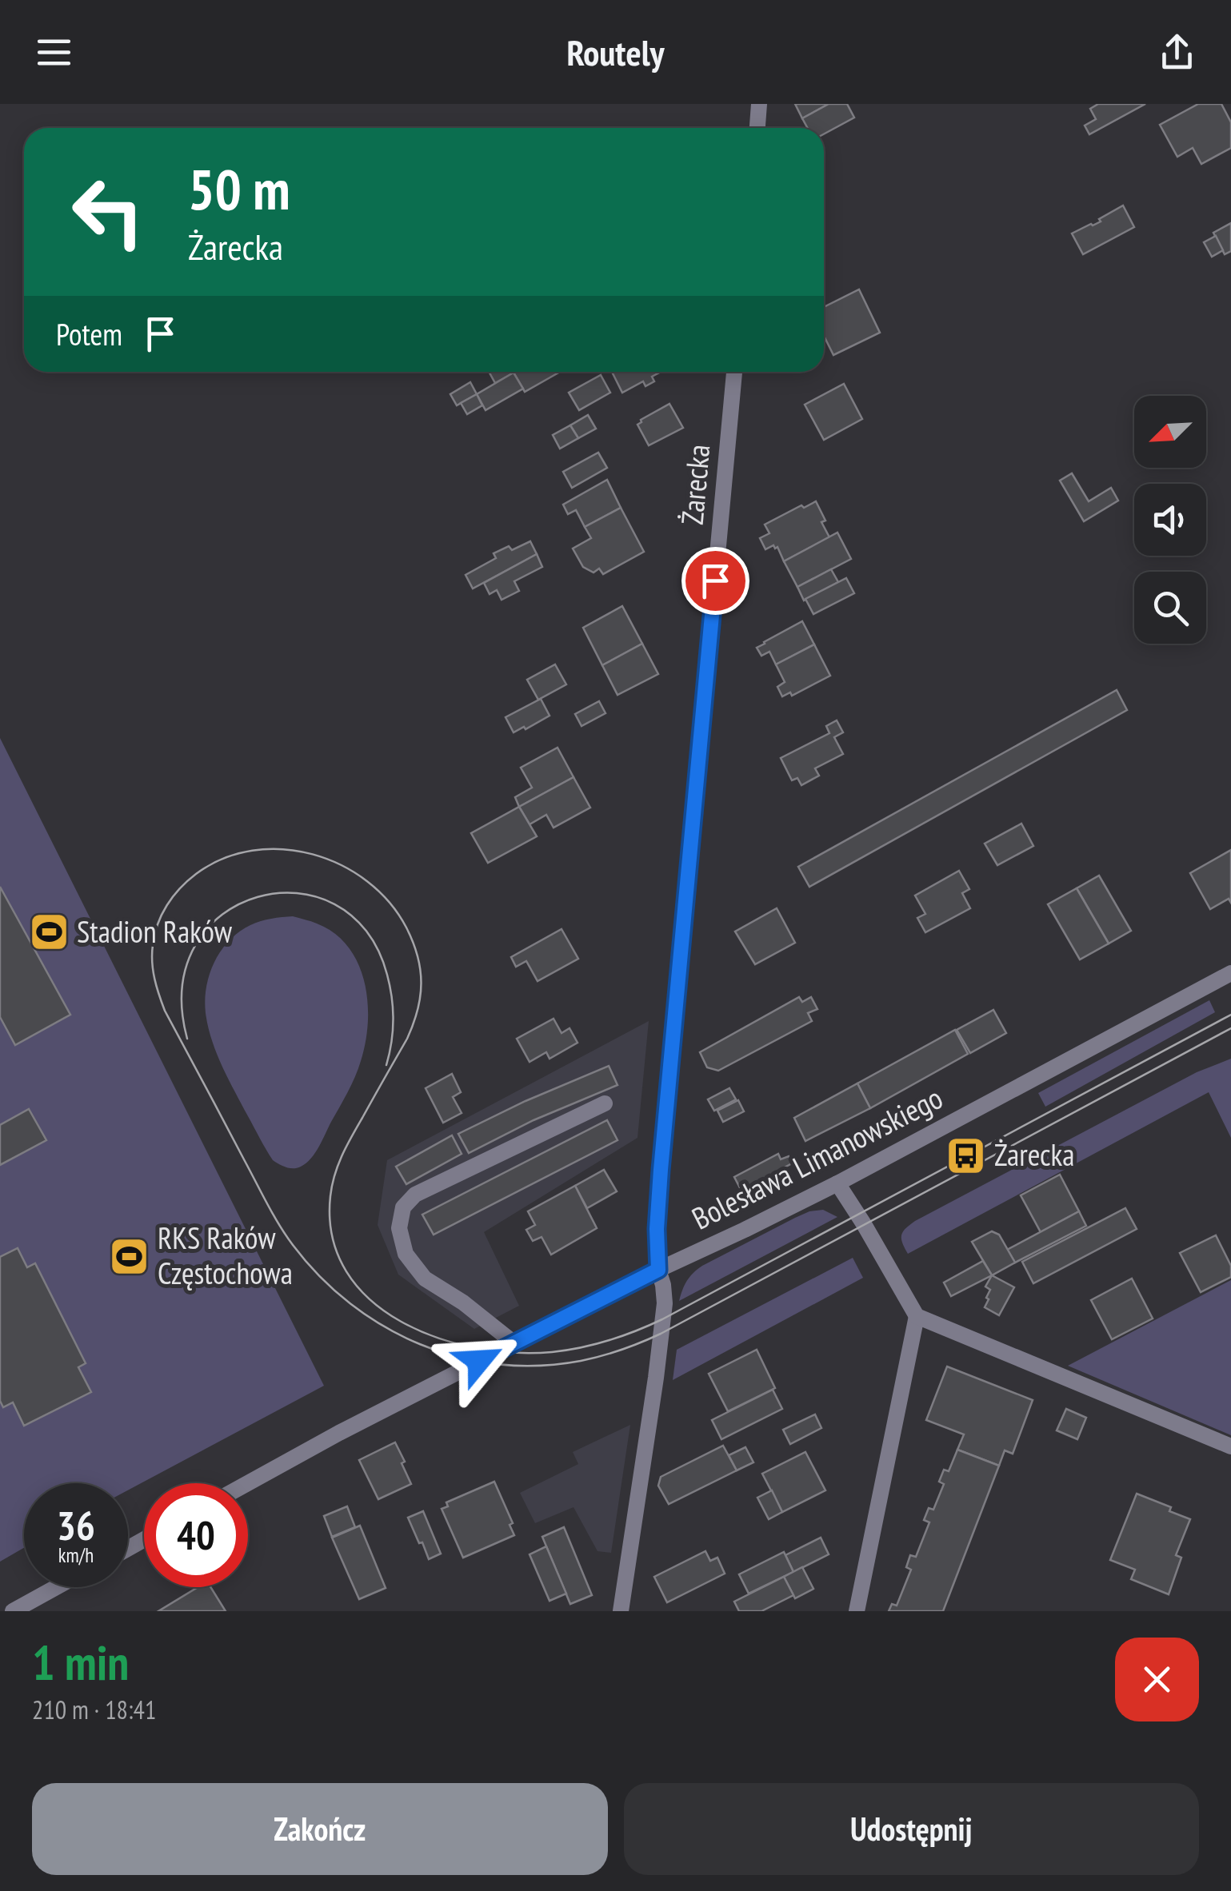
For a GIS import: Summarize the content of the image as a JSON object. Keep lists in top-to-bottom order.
{
  "streets": {
    "street": ["Żarecka", "Bolesława Limanowskiego"]
  },
  "crossings": [
    ["Żarecka", "Bolesława Limanowskiego"]
  ],
  "places": {
    "sports": ["Stadion Raków", "RKS Raków Częstochowa"],
    "bus stop": ["Żarecka"]
  },
  "north": "bottom left",
  "page": {
    "header": "Routely",
    "turn": ["50 m", "Żarecka"],
    "then": "Potem",
    "speed": "36 km/h",
    "limit": "40",
    "heading": ["1 min", "210 m · 18:41"],
    "buttons": ["Zakończ", "Udostępnij"]
  }
}
